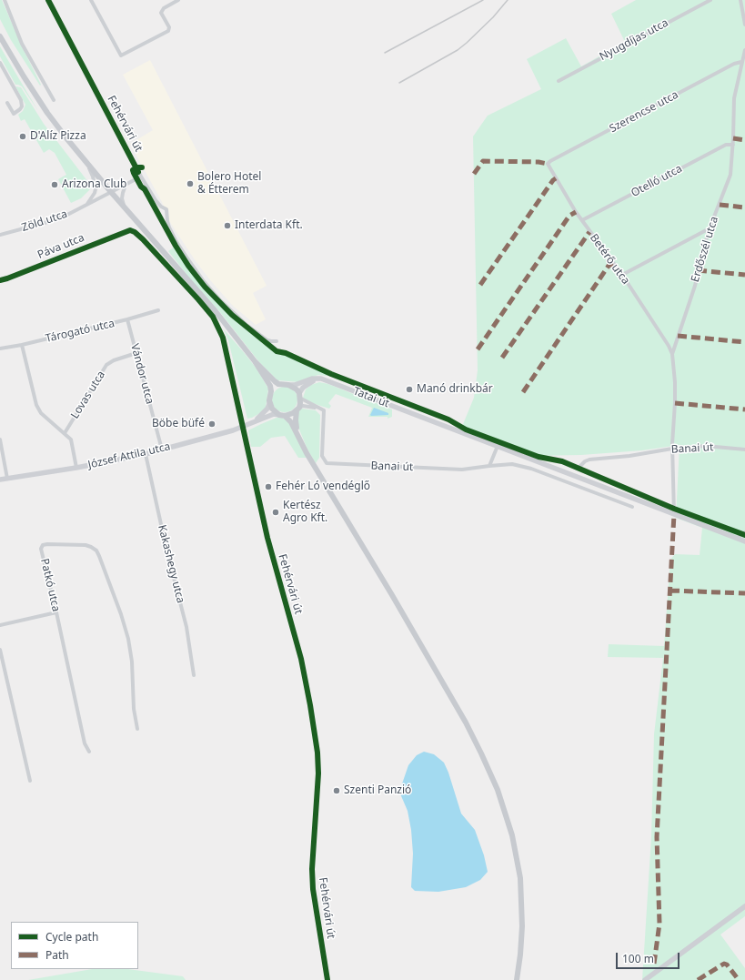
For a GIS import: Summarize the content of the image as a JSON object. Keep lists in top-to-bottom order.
{
  "streets": {
    "street": [
      "Nyugdíjas utca",
      "Szerencse utca",
      "Fehérvári út",
      "Otelló utca",
      "Zöld utca",
      "Páva utca",
      "Erdőszél utca",
      "Betérő utca",
      "Tárogató utca",
      "Vándor utca",
      "Lovas utca",
      "Tatai út",
      "Banai út",
      "József Attila utca",
      "Kakashegy utca",
      "Patkó utca"
    ]
  },
  "crossings": [
    ["Szerencse utca", "Erdőszél utca"],
    ["Szerencse utca", "Betérő utca"],
    ["Fehérvári út", "Zöld utca"],
    ["Fehérvári út", "Páva utca"],
    ["Fehérvári út", "József Attila utca"],
    ["Otelló utca", "Erdőszél utca"],
    ["Otelló utca", "Betérő utca"],
    ["Erdőszél utca", "Betérő utca"],
    ["Erdőszél utca", "Tatai út"],
    ["Erdőszél utca", "Banai út"],
    ["Tárogató utca", "Vándor utca"],
    ["Vándor utca", "Lovas utca"],
    ["Vándor utca", "József Attila utca"],
    ["Tatai út", "József Attila utca"],
    ["József Attila utca", "Kakashegy utca"]
  ],
  "places": [
    "D'Alíz Pizza",
    "Bolero Hotel & Étterem",
    "Arizona Club",
    "Interdata Kft.",
    "Manó drinkbár",
    "Böbe büfé",
    "Fehér Ló vendéglő",
    "Kertész Agro Kft.",
    "Szenti Panzió"
  ],
  "legend": ["Cycle path", "Path"],
  "scale_bar": "100 m"
}
